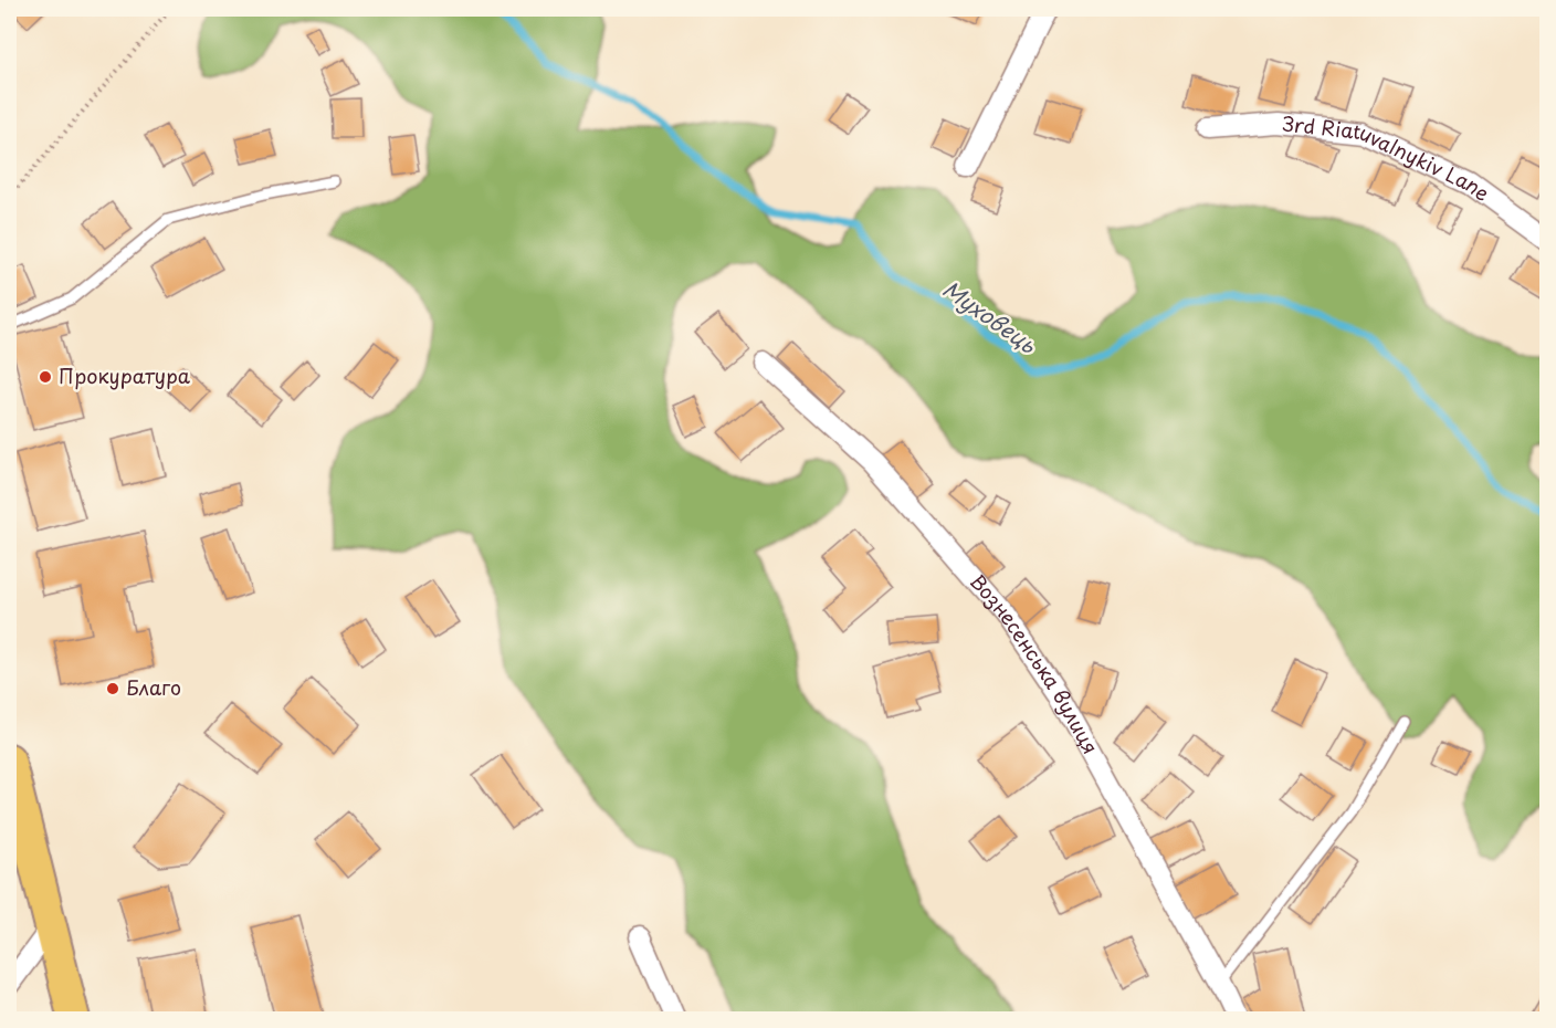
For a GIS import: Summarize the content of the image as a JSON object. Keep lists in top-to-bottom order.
{
  "streets": {
    "street": ["3rd Riatuvalnykiv Lane", "Вознесенська вулиця"]
  },
  "water": ["Муховець"],
  "places": ["Прокуратура", "Благо"]
}
